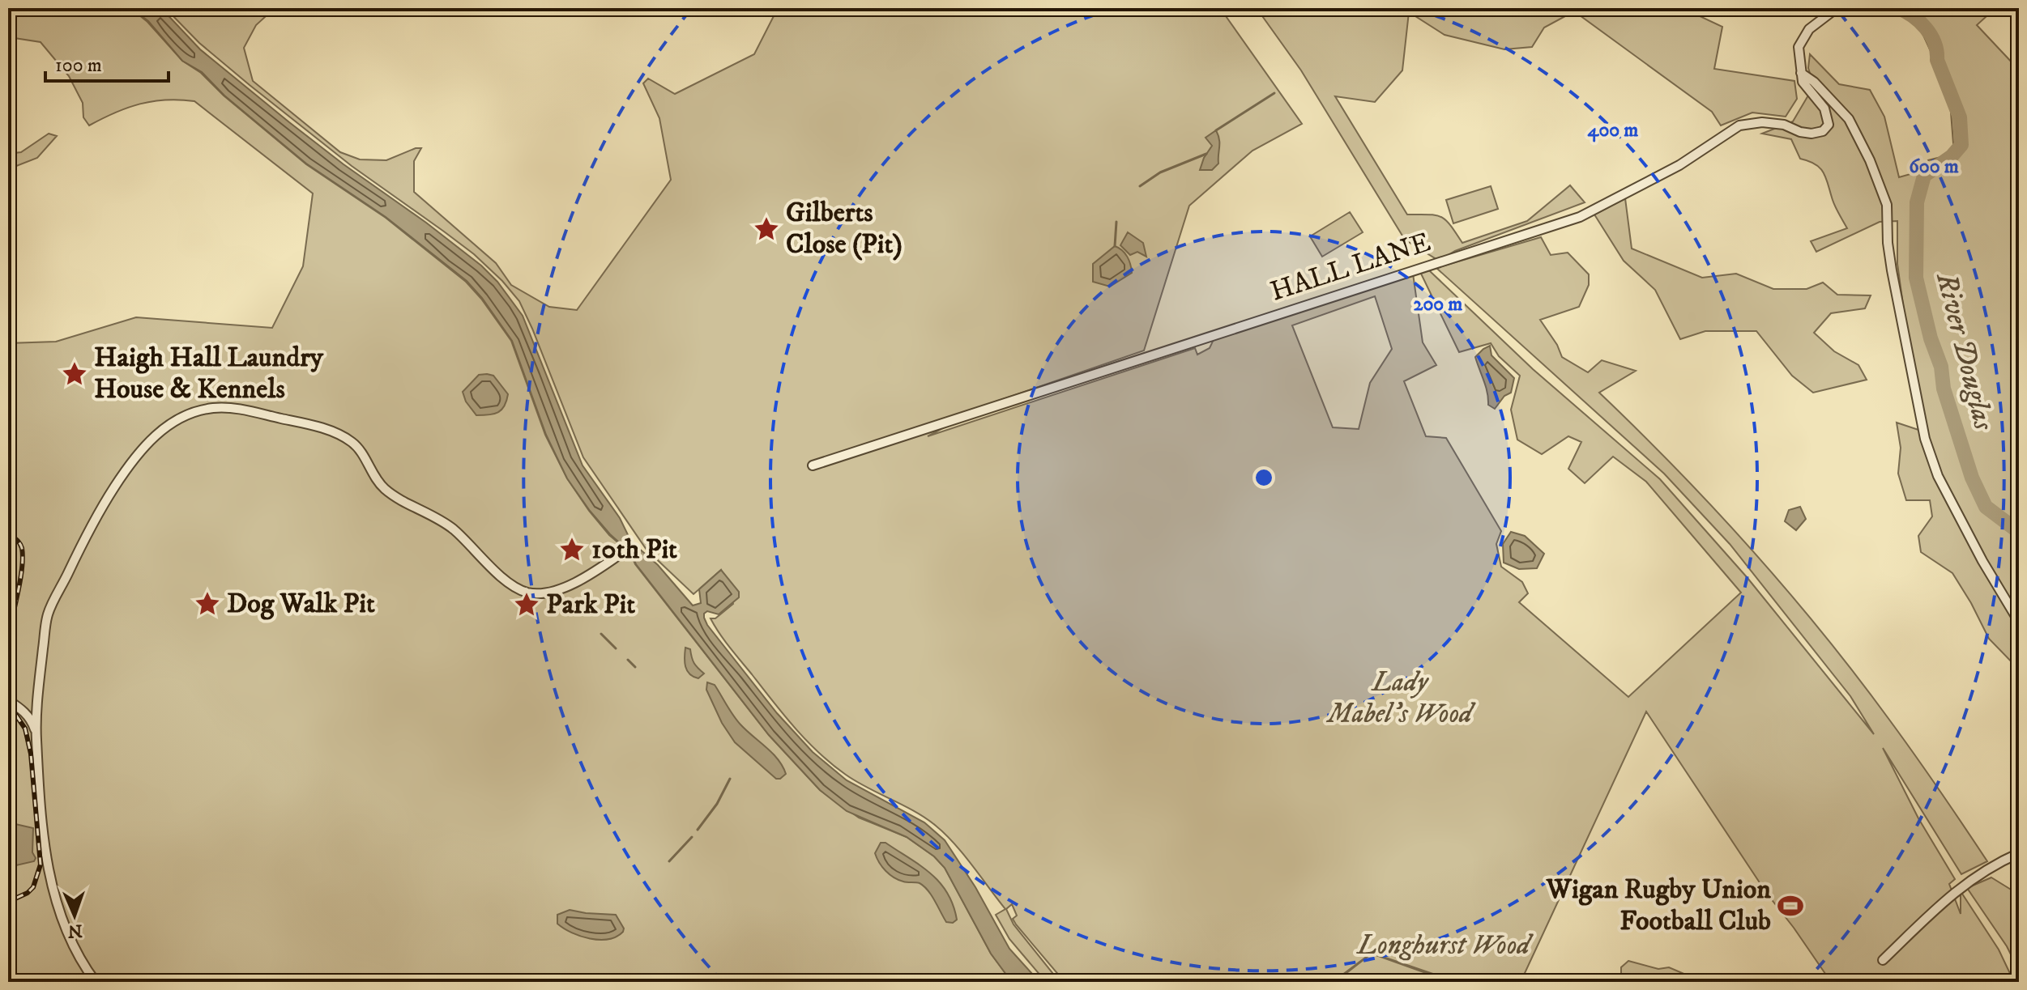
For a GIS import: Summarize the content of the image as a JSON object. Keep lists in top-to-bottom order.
{
  "streets": {
    "street": ["HALL LANE"]
  },
  "water": ["River Douglas"],
  "parks": ["Lady Mabel's Wood", "Longhurst Wood"],
  "places": {
    "place": [
      "Gilberts Close (Pit)",
      "Haigh Hall Laundry House & Kennels",
      "10th Pit",
      "Dog Walk Pit",
      "Park Pit"
    ],
    "sports": ["Wigan Rugby Union Football Club"]
  },
  "scale_bar": "100 m",
  "north": "bottom",
  "rings": ["400 m", "600 m", "200 m"]
}
